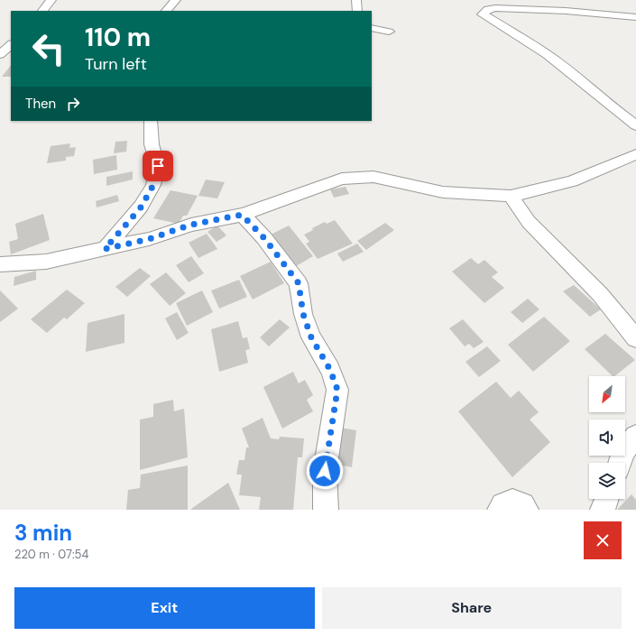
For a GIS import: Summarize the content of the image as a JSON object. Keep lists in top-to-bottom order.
{
  "north": "bottom left",
  "page": {
    "turn": ["110 m", "Turn left"],
    "then": "Then",
    "heading": ["3 min", "220 m · 07:54"],
    "buttons": ["Exit", "Share"]
  }
}
